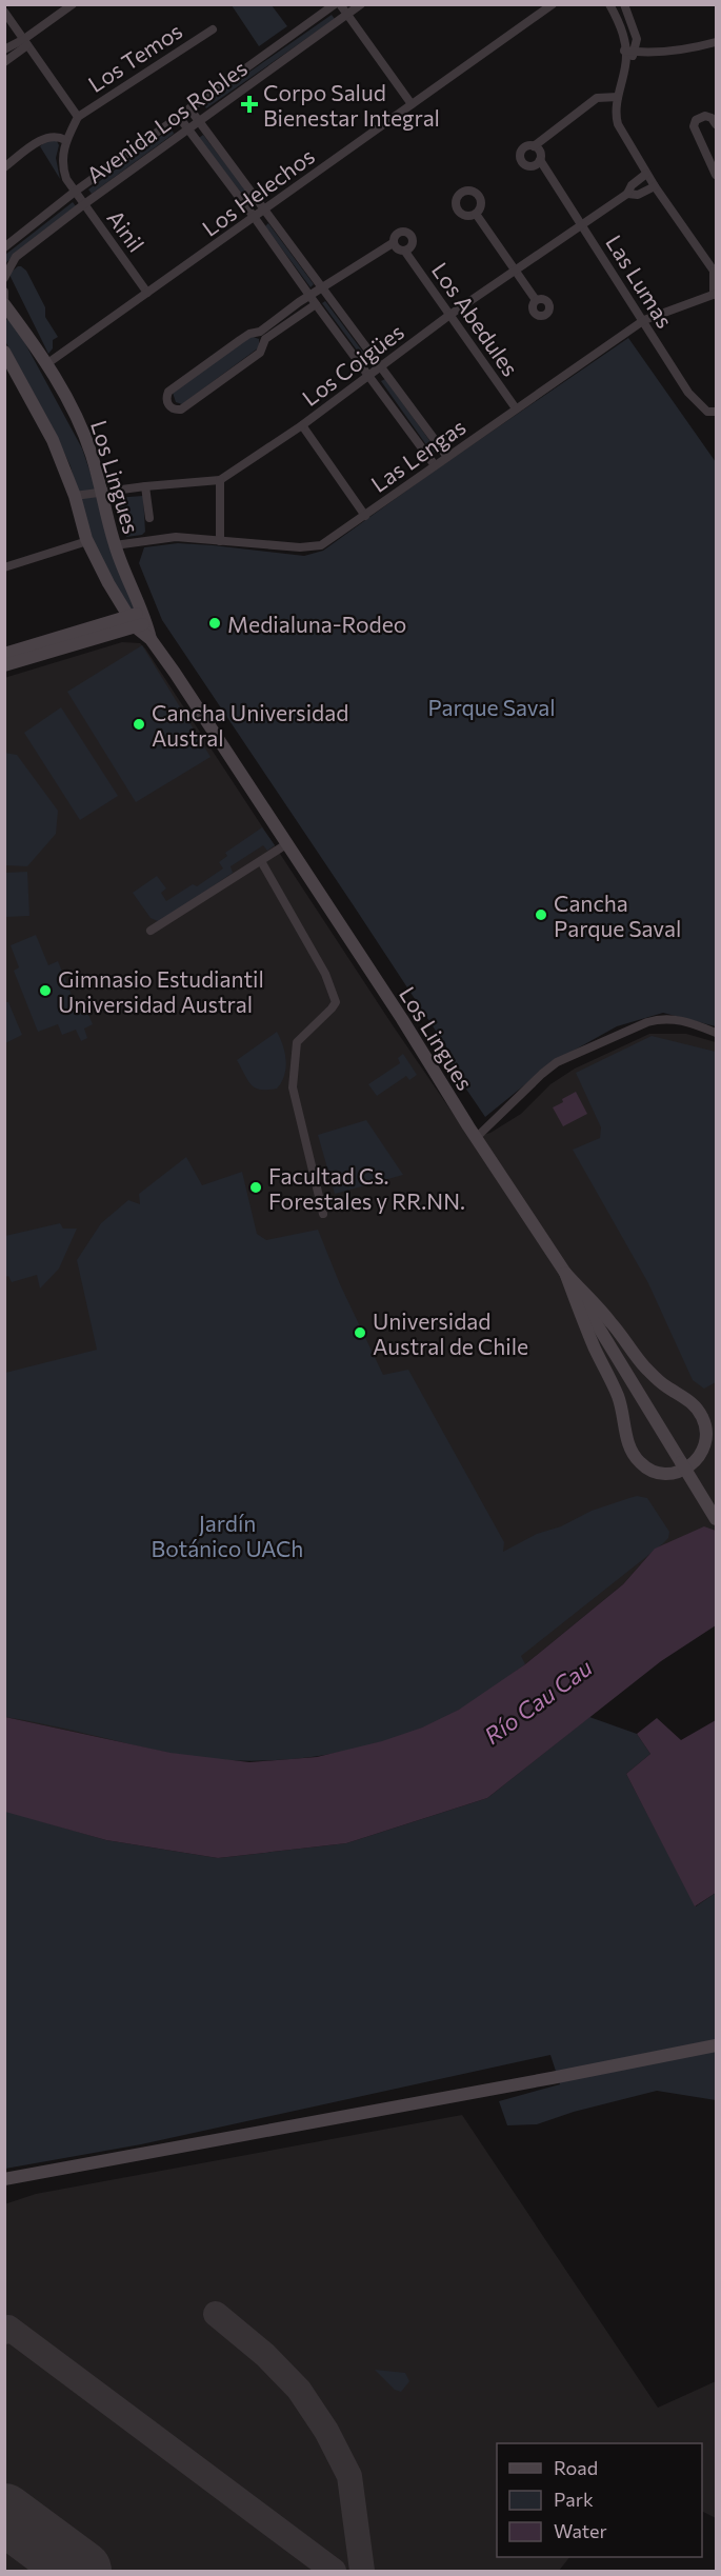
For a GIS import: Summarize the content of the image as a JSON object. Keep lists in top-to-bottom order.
{
  "streets": {
    "main road": ["Los Lingues"],
    "street": [
      "Los Temos",
      "Avenida Los Robles",
      "Los Helechos",
      "Ainil",
      "Las Lumas",
      "Los Abedules",
      "Los Coigües",
      "Las Lengas"
    ]
  },
  "crossings": [
    ["Avenida Los Robles", "Ainil"],
    ["Los Helechos", "Ainil"],
    ["Los Helechos", "Los Lingues"],
    ["Las Lumas", "Los Coigües"],
    ["Las Lumas", "Las Lengas"],
    ["Los Abedules", "Los Coigües"],
    ["Los Abedules", "Las Lengas"],
    ["Los Coigües", "Los Lingues"],
    ["Las Lengas", "Los Lingues"]
  ],
  "water": ["Río Cau Cau"],
  "parks": ["Parque Saval", "Jardín Botánico UACh"],
  "places": {
    "health": ["Corpo Salud Bienestar Integral"],
    "other": [
      "Medialuna-Rodeo",
      "Cancha Universidad Austral",
      "Cancha Parque Saval",
      "Gimnasio Estudiantil Universidad Austral",
      "Facultad Cs. Forestales y RR.NN.",
      "Universidad Austral de Chile"
    ]
  },
  "legend": ["Road", "Park", "Water"]
}
